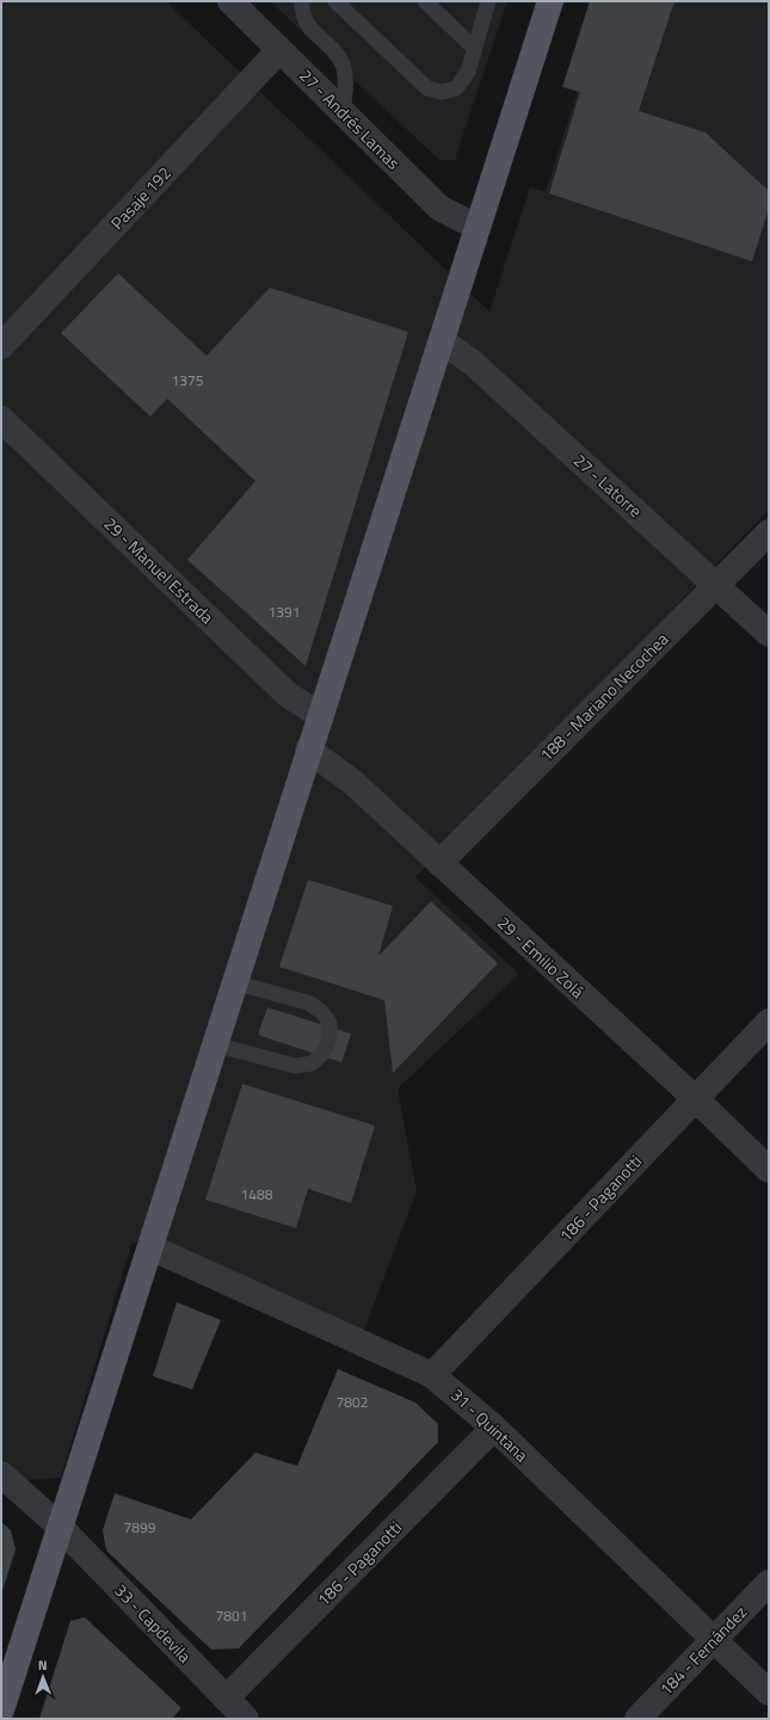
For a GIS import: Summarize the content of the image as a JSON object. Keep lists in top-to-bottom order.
{
  "streets": {
    "street": [
      "27 - Andrés Lamas",
      "Pasaje 192",
      "27 - Latorre",
      "29 - Manuel Estrada",
      "188 - Mariano Necochea",
      "29 - Emilio Zolá",
      "186 - Paganotti",
      "31 - Quintana",
      "33 - Capdevila",
      "184 - Fernández"
    ]
  },
  "crossings": [
    ["27 - Andrés Lamas", "Pasaje 192"],
    ["27 - Latorre", "188 - Mariano Necochea"],
    ["188 - Mariano Necochea", "29 - Emilio Zolá"],
    ["29 - Emilio Zolá", "186 - Paganotti"],
    ["186 - Paganotti", "31 - Quintana"],
    ["186 - Paganotti", "33 - Capdevila"],
    ["31 - Quintana", "184 - Fernández"]
  ],
  "house_numbers": [
    "1375",
    "1391",
    "1488",
    "7802",
    "7899",
    "7801"
  ],
  "north": "top"
}
